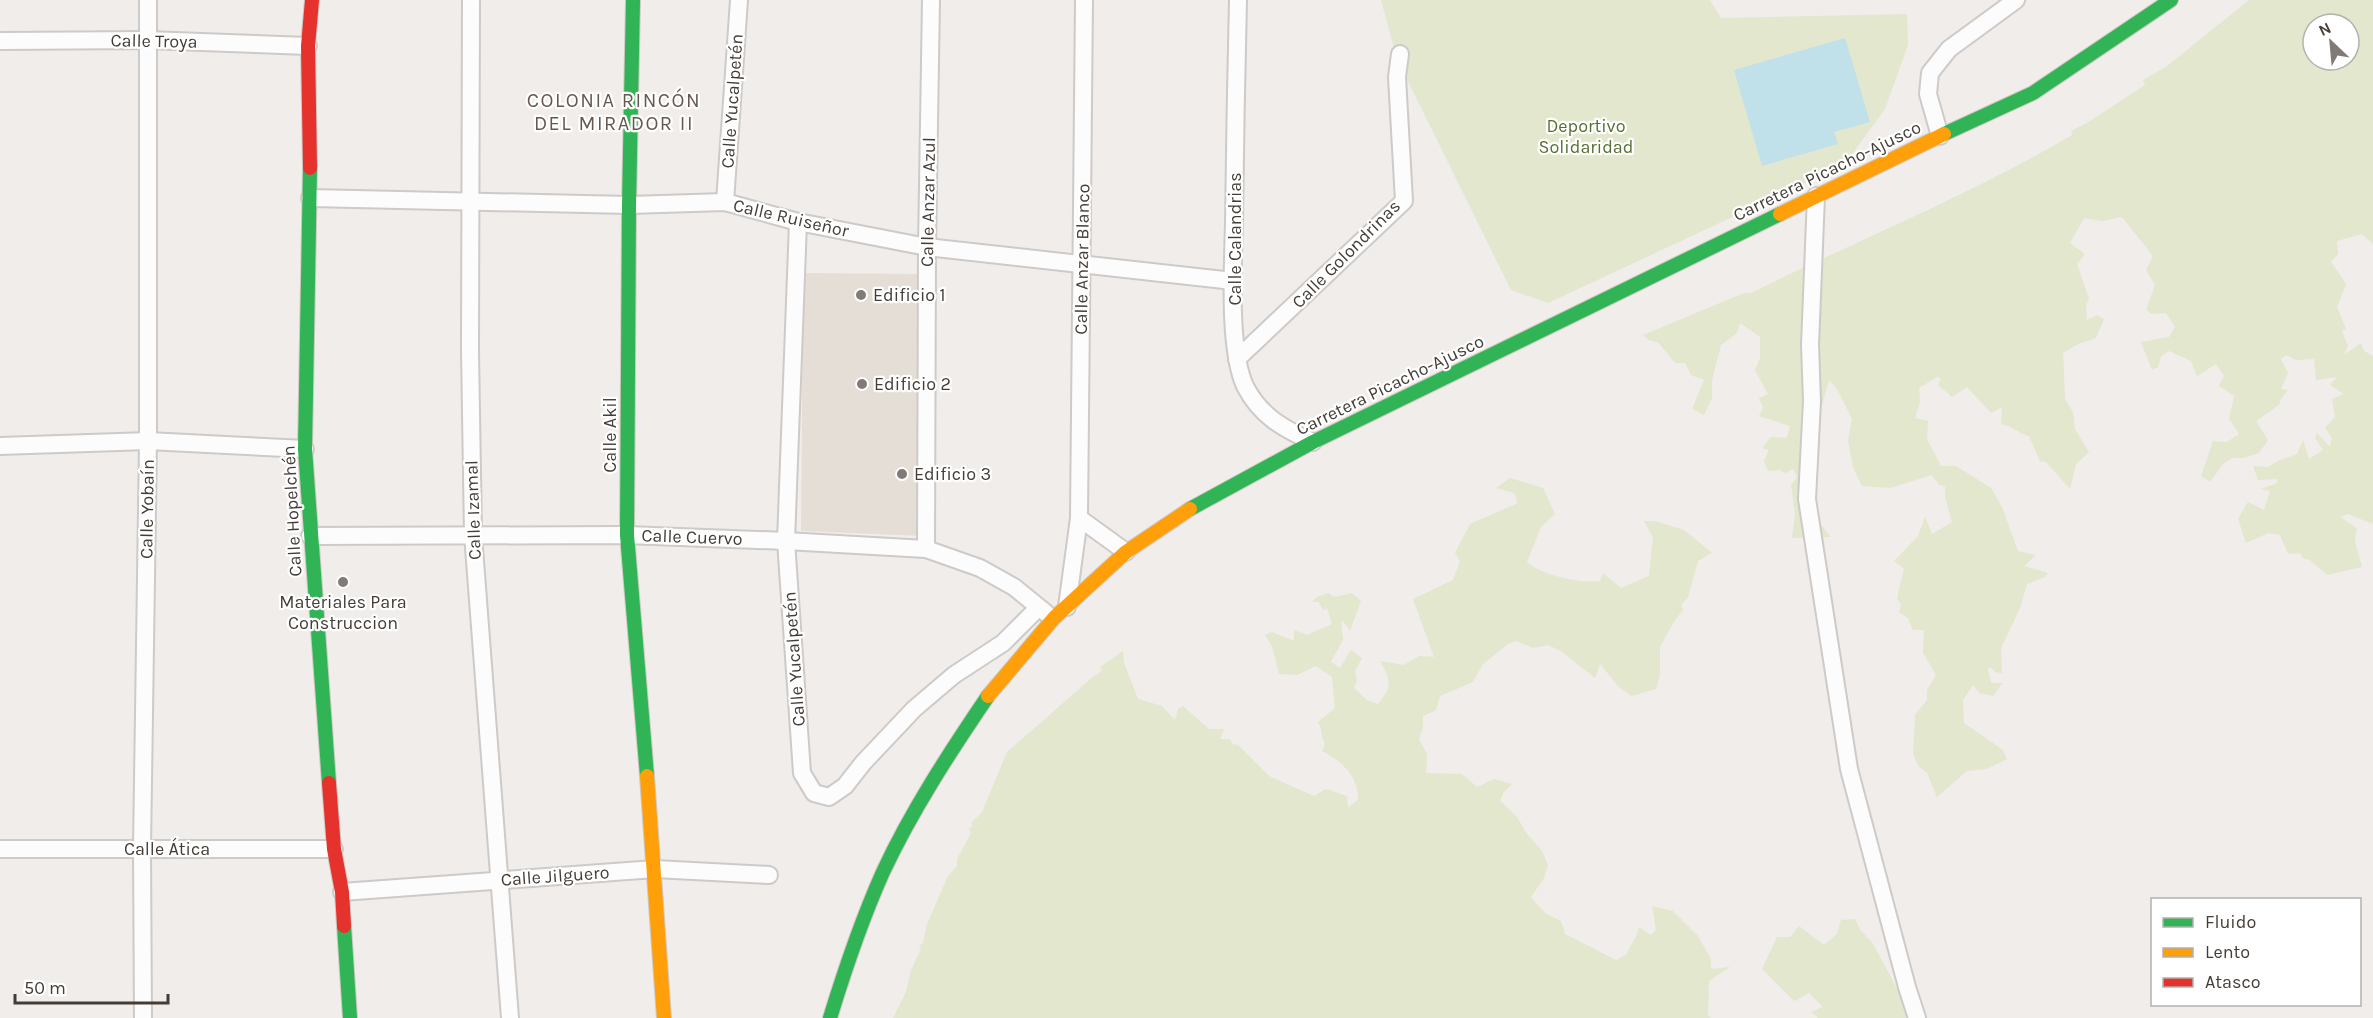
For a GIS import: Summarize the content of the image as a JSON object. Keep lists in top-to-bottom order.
{
  "streets": {
    "street": [
      "Calle Troya",
      "Calle Yucalpetén",
      "Carretera Picacho-Ajusco",
      "Calle Anzar Azul",
      "Calle Ruiseñor",
      "Calle Calandrias",
      "Calle Golondrinas",
      "Calle Anzar Blanco",
      "Calle Akil",
      "Calle Yobaín",
      "Calle Izamal",
      "Calle Hopelchén",
      "Calle Cuervo",
      "Calle Ática",
      "Calle Jilguero"
    ]
  },
  "crossings": [
    ["Calle Troya", "Calle Yobaín"],
    ["Calle Troya", "Calle Hopelchén"],
    ["Calle Yucalpetén", "Calle Ruiseñor"],
    ["Calle Yucalpetén", "Calle Cuervo"],
    ["Carretera Picacho-Ajusco", "Calle Calandrias"],
    ["Carretera Picacho-Ajusco", "Calle Anzar Blanco"],
    ["Carretera Picacho-Ajusco", "Calle Cuervo"],
    ["Calle Anzar Azul", "Calle Ruiseñor"],
    ["Calle Anzar Azul", "Calle Cuervo"],
    ["Calle Ruiseñor", "Calle Calandrias"],
    ["Calle Ruiseñor", "Calle Anzar Blanco"],
    ["Calle Ruiseñor", "Calle Akil"],
    ["Calle Ruiseñor", "Calle Izamal"],
    ["Calle Ruiseñor", "Calle Hopelchén"],
    ["Calle Calandrias", "Calle Golondrinas"],
    ["Calle Anzar Blanco", "Calle Cuervo"],
    ["Calle Akil", "Calle Cuervo"],
    ["Calle Akil", "Calle Jilguero"],
    ["Calle Yobaín", "Calle Ática"],
    ["Calle Izamal", "Calle Cuervo"],
    ["Calle Izamal", "Calle Jilguero"],
    ["Calle Hopelchén", "Calle Cuervo"],
    ["Calle Hopelchén", "Calle Ática"],
    ["Calle Hopelchén", "Calle Jilguero"]
  ],
  "districts": ["COLONIA RINCÓN DEL MIRADOR II"],
  "parks": ["Deportivo Solidaridad"],
  "places": [
    "Edificio 1",
    "Edificio 2",
    "Edificio 3",
    "Materiales Para Construccion"
  ],
  "legend": ["Fluido", "Lento", "Atasco"],
  "scale_bar": "50 m",
  "north": "top left"
}
